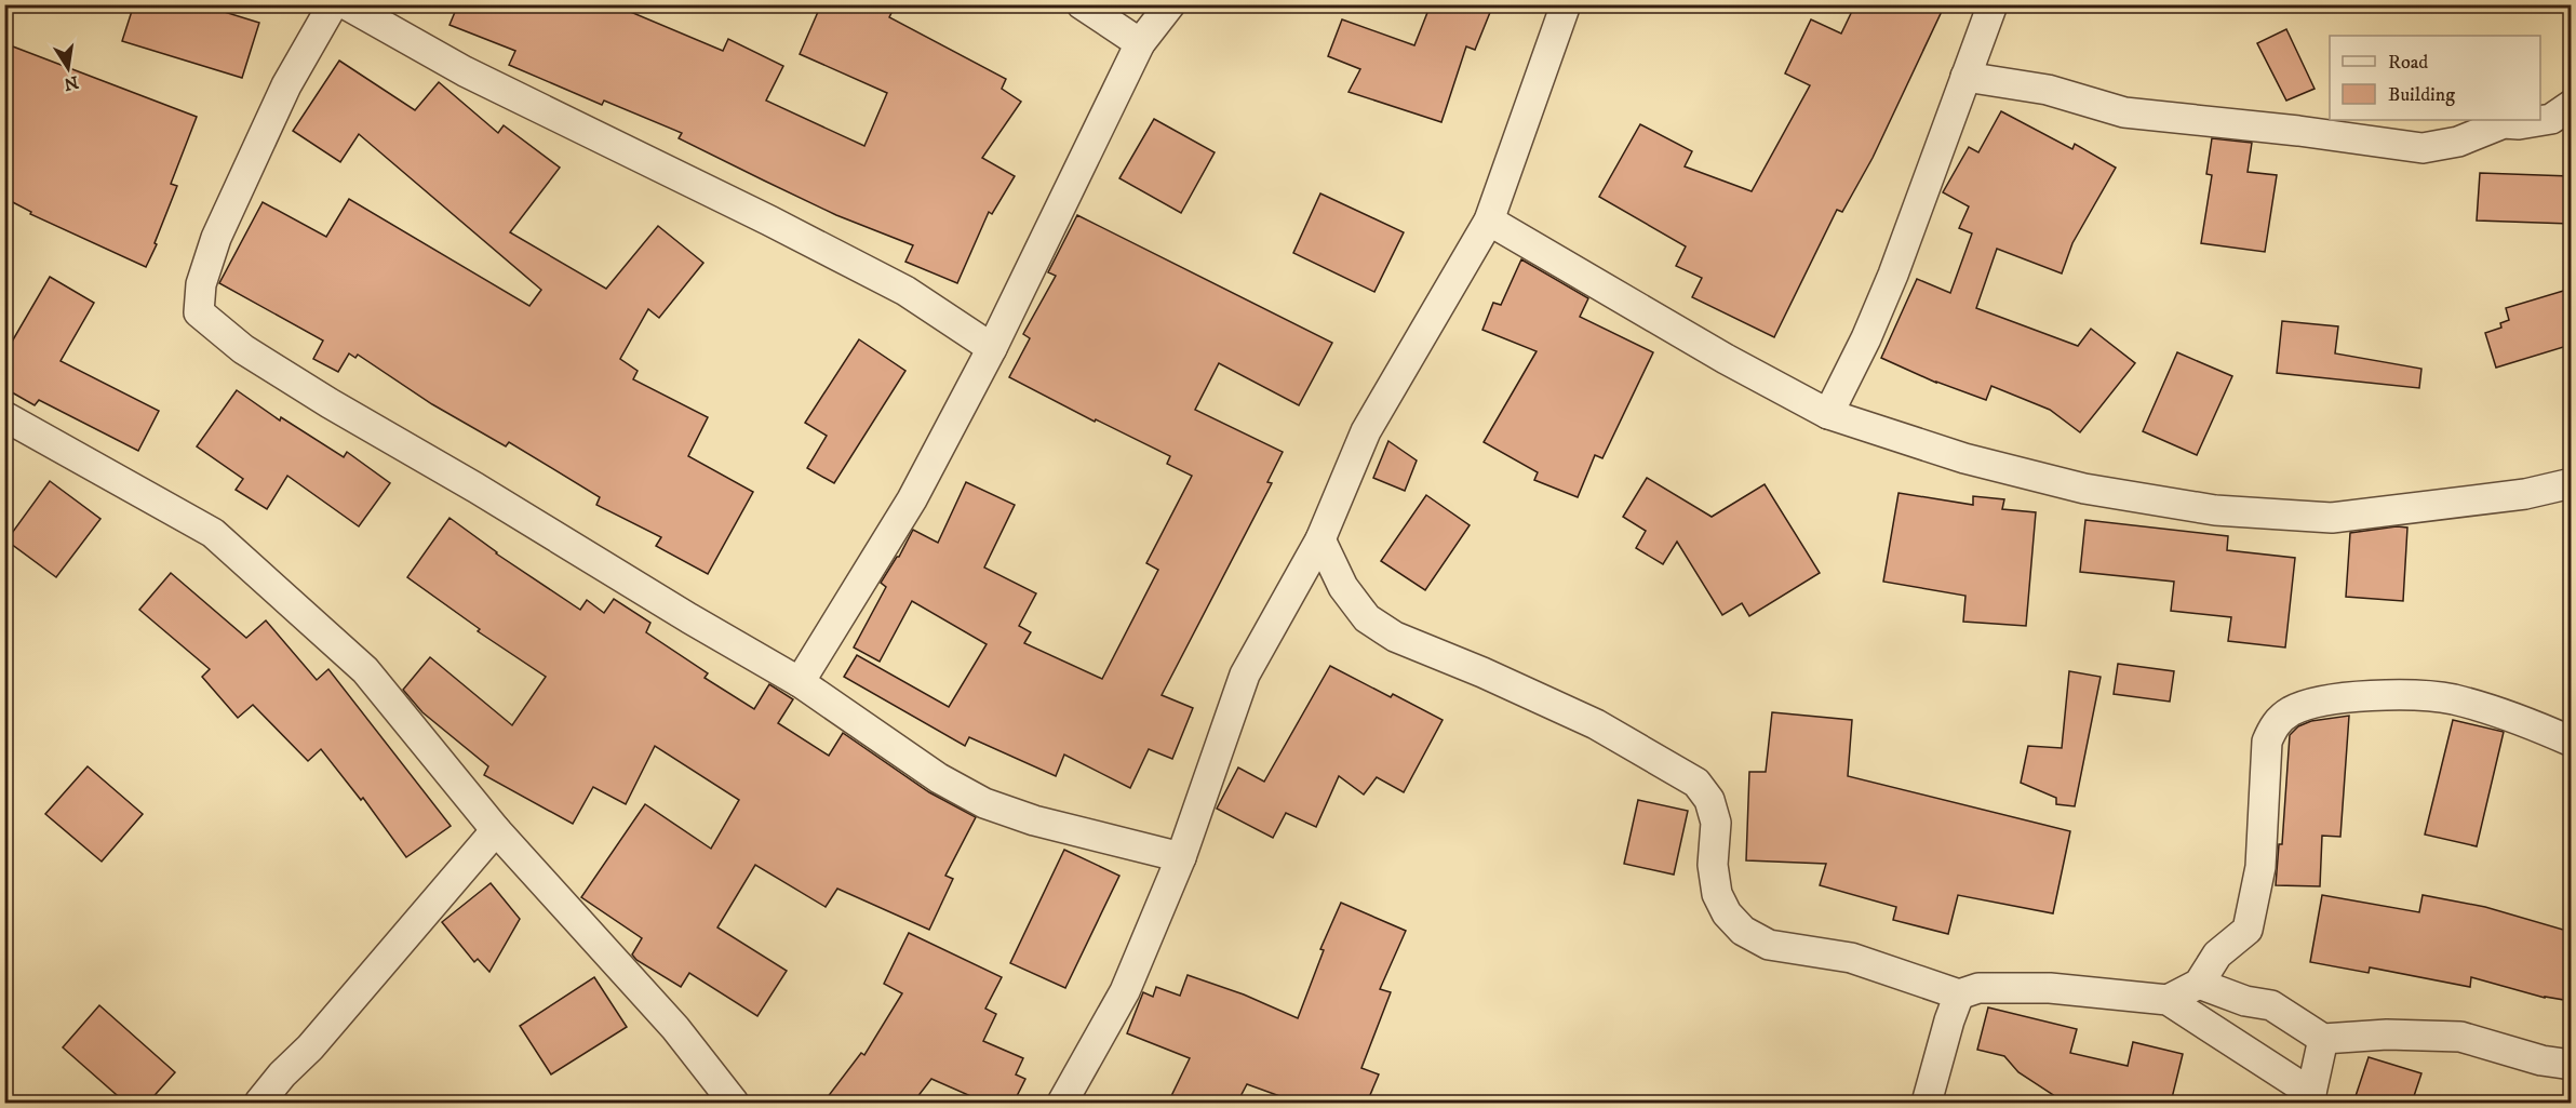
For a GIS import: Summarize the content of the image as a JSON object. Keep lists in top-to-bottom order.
{
  "legend": ["Road", "Building"],
  "north": "bottom"
}
